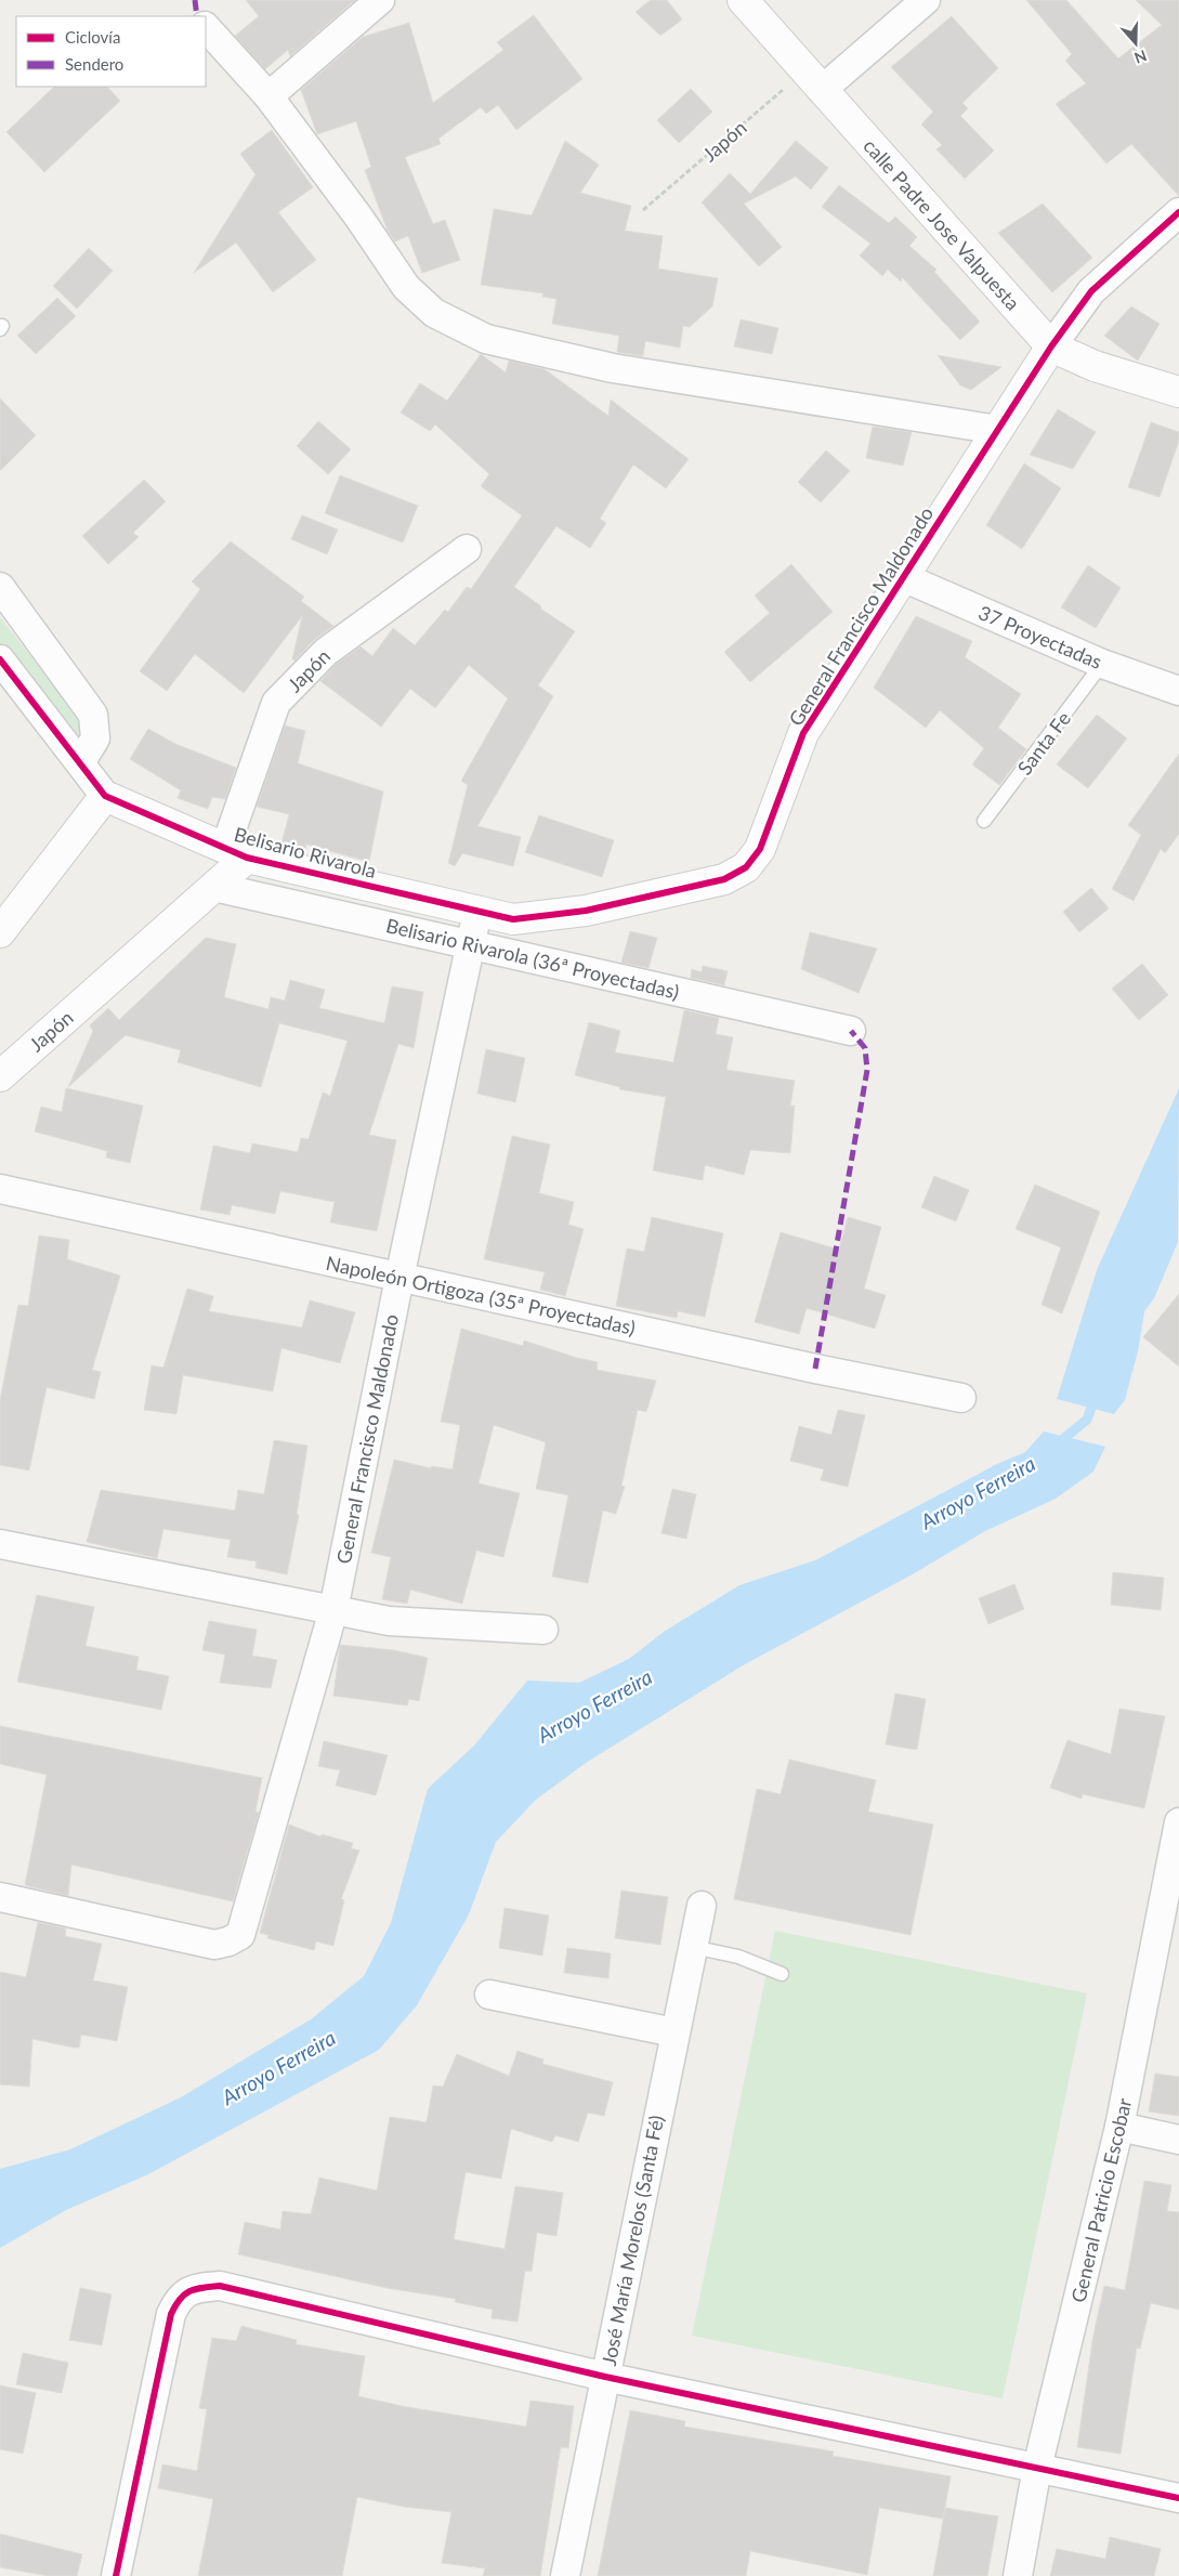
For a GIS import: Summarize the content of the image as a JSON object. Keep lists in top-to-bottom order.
{
  "streets": {
    "street": [
      "Japón",
      "calle Padre Jose Valpuesta",
      "General Francisco Maldonado",
      "37 Proyectadas",
      "Belisario Rivarola",
      "Belisario Rivarola (36ª Proyectadas)",
      "Napoleón Ortigoza (35ª Proyectadas)",
      "General Patricio Escobar",
      "José María Morelos (Santa Fé)"
    ],
    "lane": ["Santa Fe"]
  },
  "crossings": [
    ["Japón", "calle Padre Jose Valpuesta"],
    ["Japón", "Belisario Rivarola"],
    ["Japón", "Belisario Rivarola (36ª Proyectadas)"],
    ["calle Padre Jose Valpuesta", "General Francisco Maldonado"],
    ["General Francisco Maldonado", "37 Proyectadas"],
    ["General Francisco Maldonado", "Belisario Rivarola"],
    ["General Francisco Maldonado", "Belisario Rivarola (36ª Proyectadas)"],
    ["General Francisco Maldonado", "Napoleón Ortigoza (35ª Proyectadas)"],
    ["37 Proyectadas", "Santa Fe"]
  ],
  "water": ["Arroyo Ferreira"],
  "legend": ["Ciclovía", "Sendero"],
  "north": "bottom"
}
